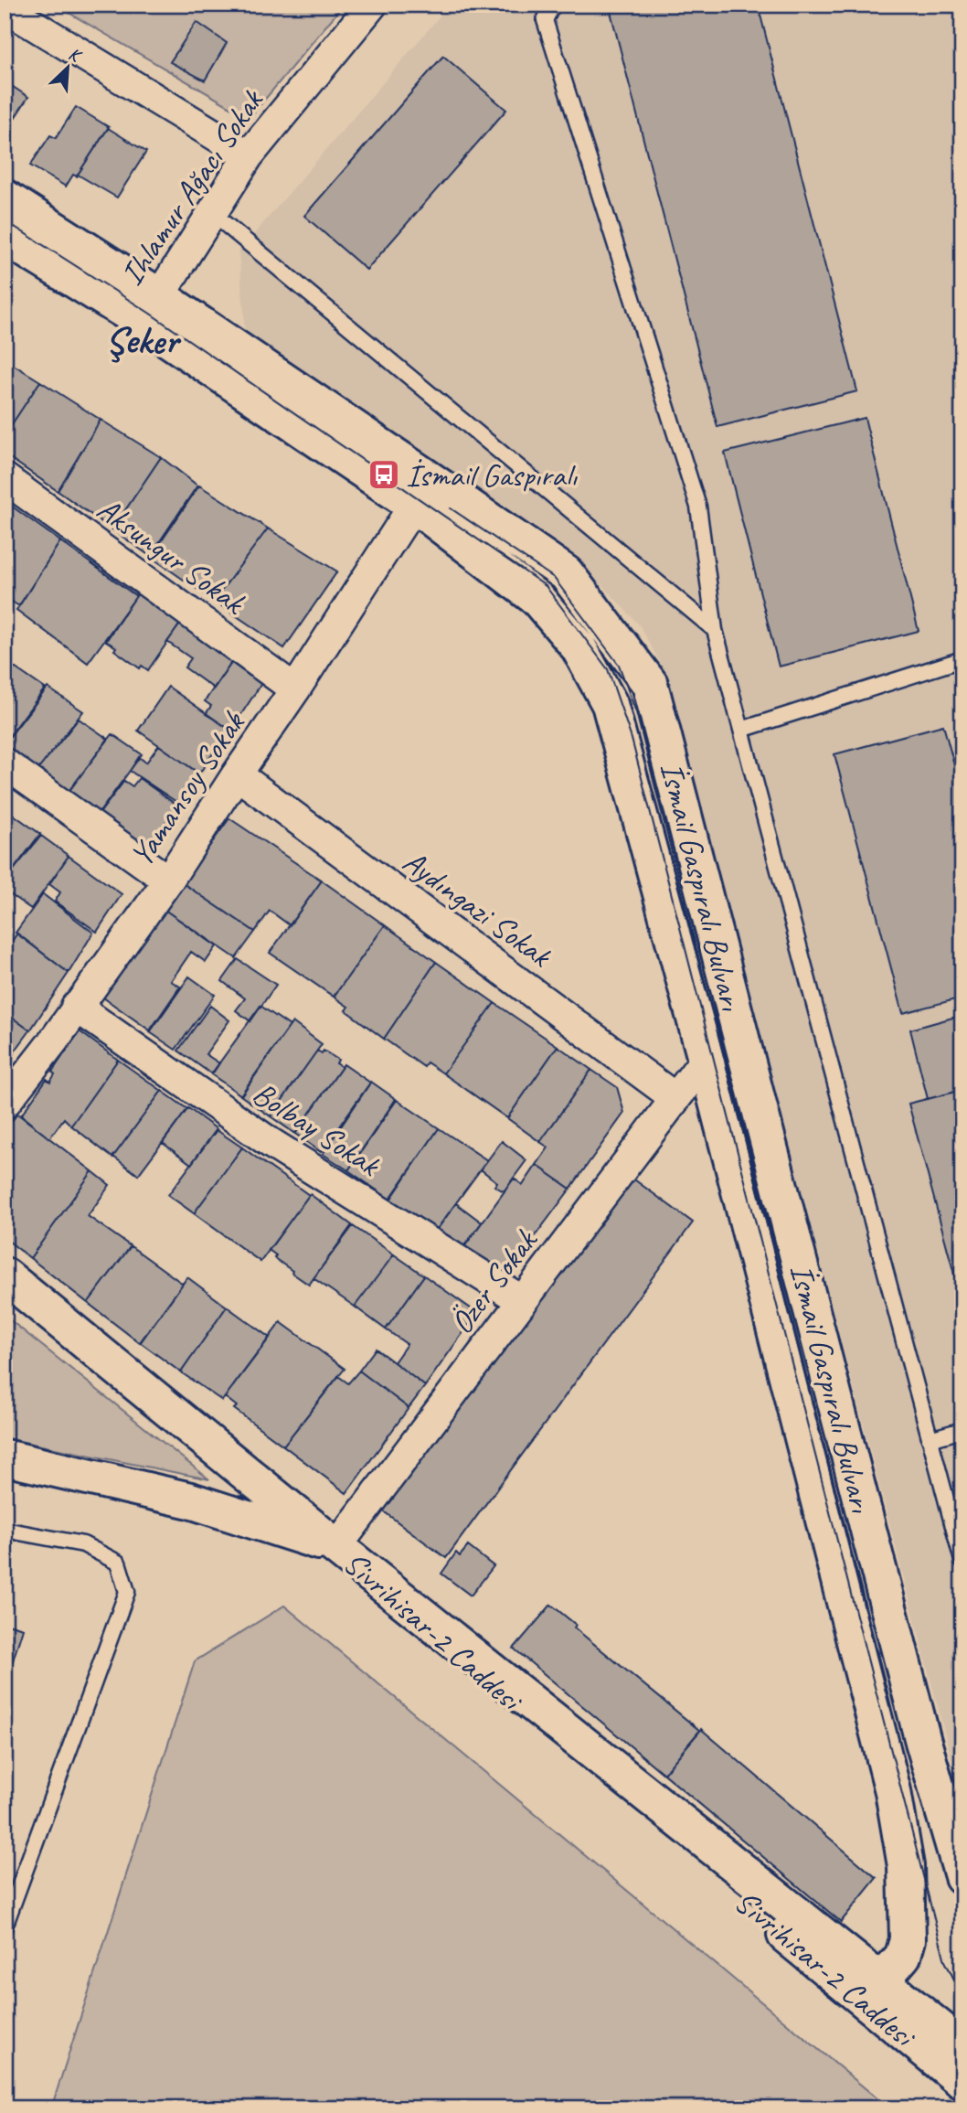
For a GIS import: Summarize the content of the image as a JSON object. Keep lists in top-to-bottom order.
{
  "streets": {
    "main road": ["İsmail Gaspıralı Bulvarı", "Sivrihisar-2 Caddesi"],
    "street": [
      "Ihlamur Ağacı Sokak",
      "Aksungur Sokak",
      "Yamansoy Sokak",
      "Aydıngazi Sokak",
      "Bolbay Sokak",
      "Özer Sokak"
    ]
  },
  "crossings": [
    ["Ihlamur Ağacı Sokak", "İsmail Gaspıralı Bulvarı"],
    ["Aksungur Sokak", "Yamansoy Sokak"],
    ["Yamansoy Sokak", "Aydıngazi Sokak"],
    ["Yamansoy Sokak", "Bolbay Sokak"],
    ["Aydıngazi Sokak", "Özer Sokak"],
    ["Bolbay Sokak", "Özer Sokak"],
    ["Özer Sokak", "Sivrihisar-2 Caddesi"]
  ],
  "districts": ["Şeker"],
  "places": {
    "bus stop": ["İsmail Gaspıralı"]
  },
  "north": "top right"
}
